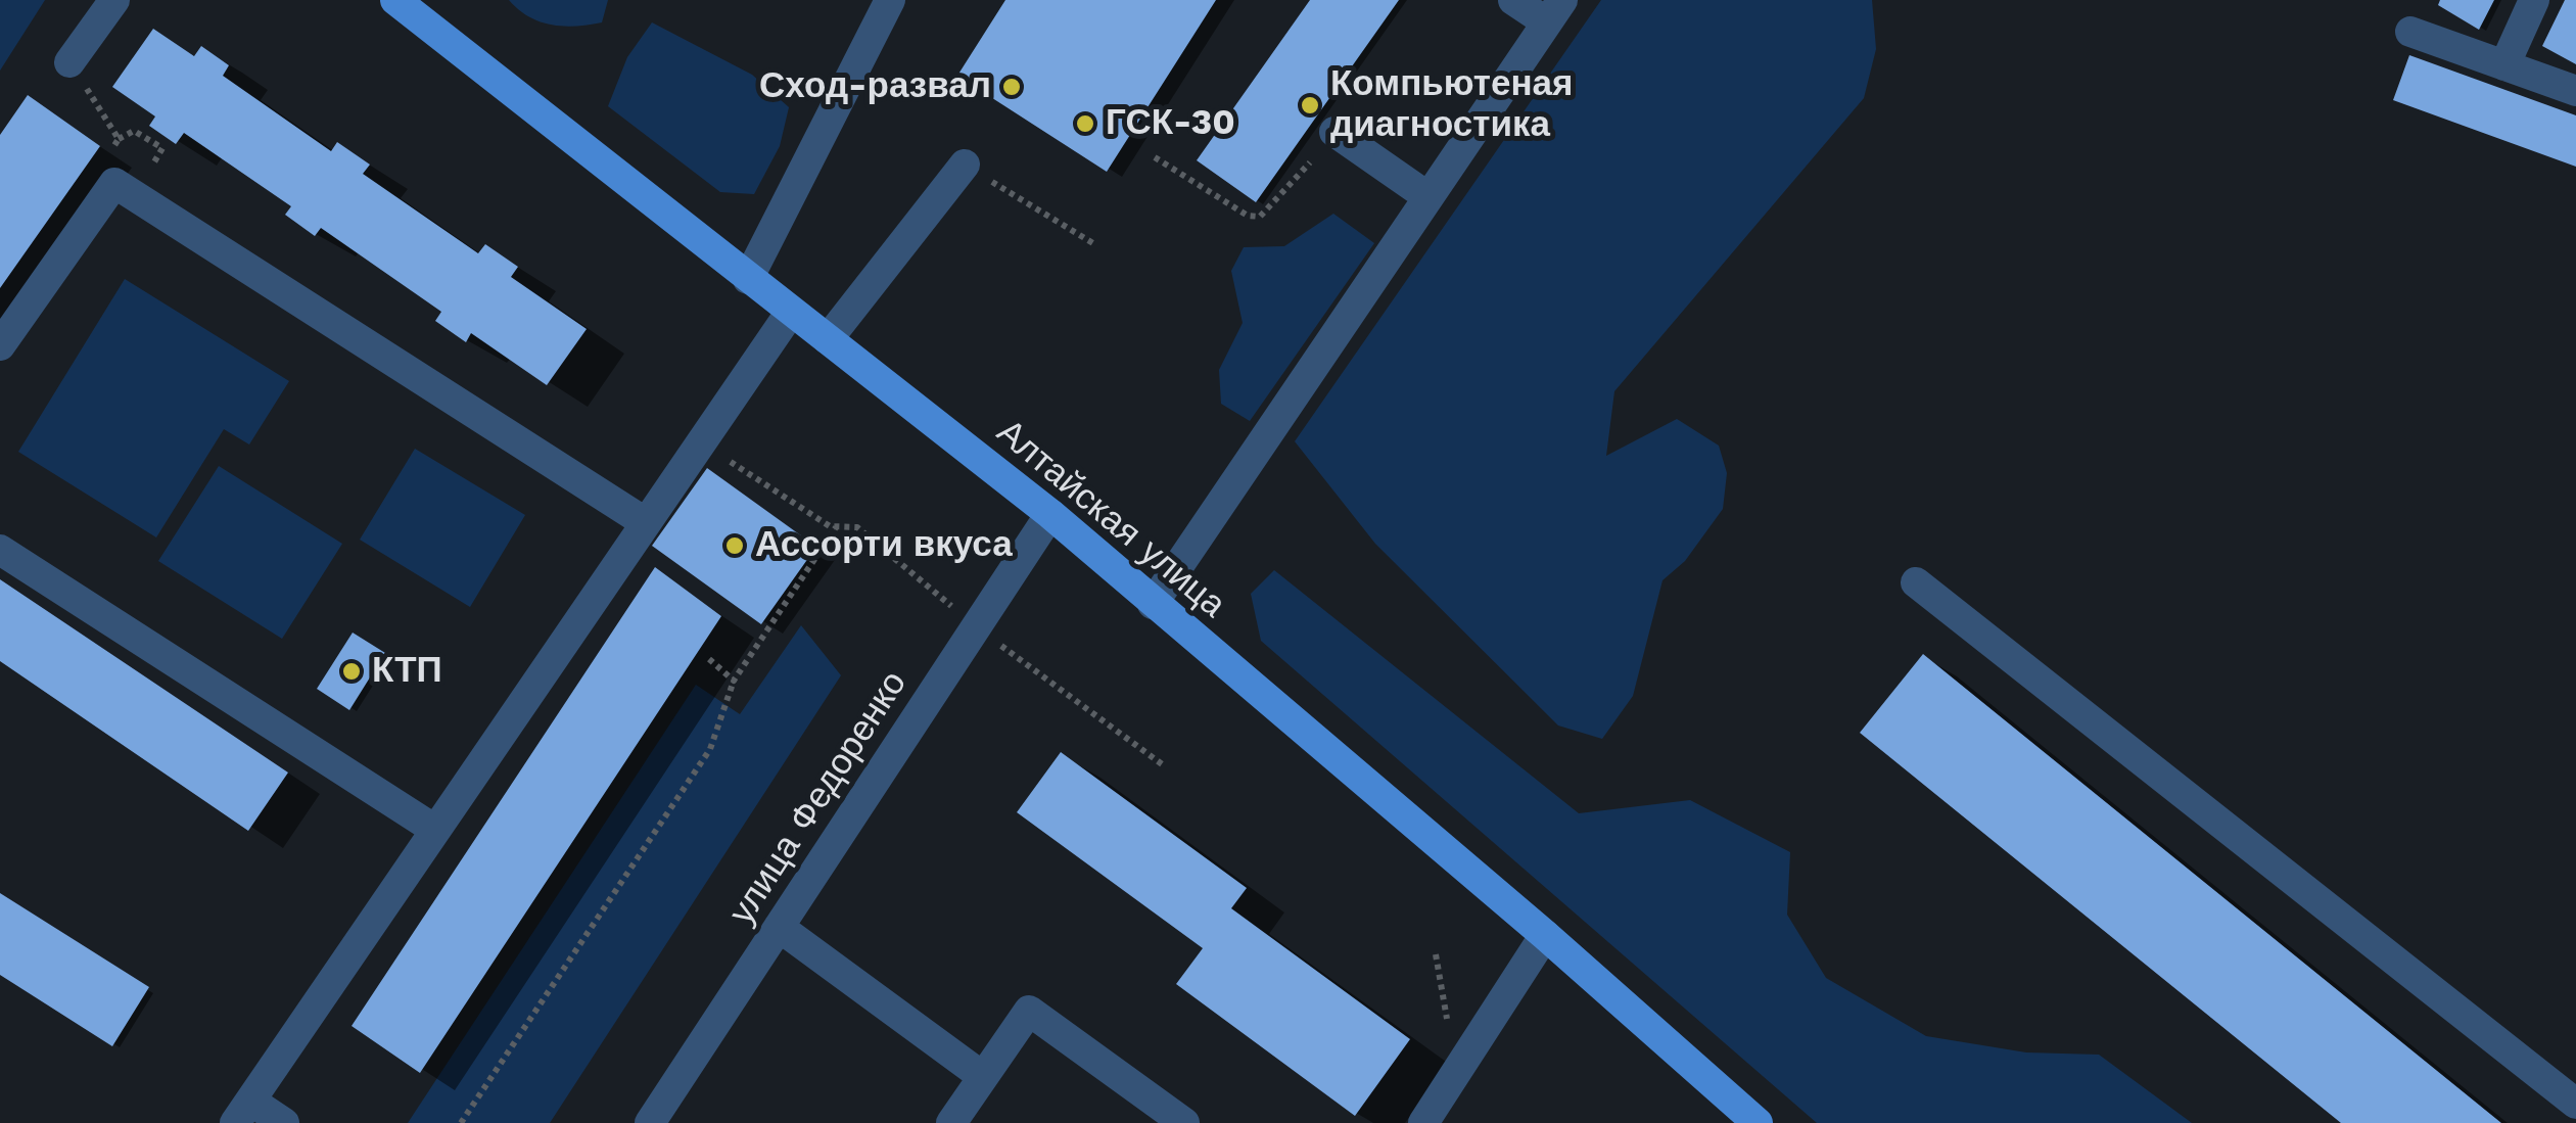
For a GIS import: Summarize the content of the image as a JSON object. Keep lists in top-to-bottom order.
{
  "streets": {
    "main road": ["Алтайская улица"],
    "street": ["улица Федоренко"]
  },
  "crossings": [
    ["Алтайская улица", "улица Федоренко"]
  ],
  "places": [
    "Сход-развал",
    "Компьютеная диагностика",
    "ГСК-30",
    "Ассорти вкуса",
    "КТП"
  ]
}
